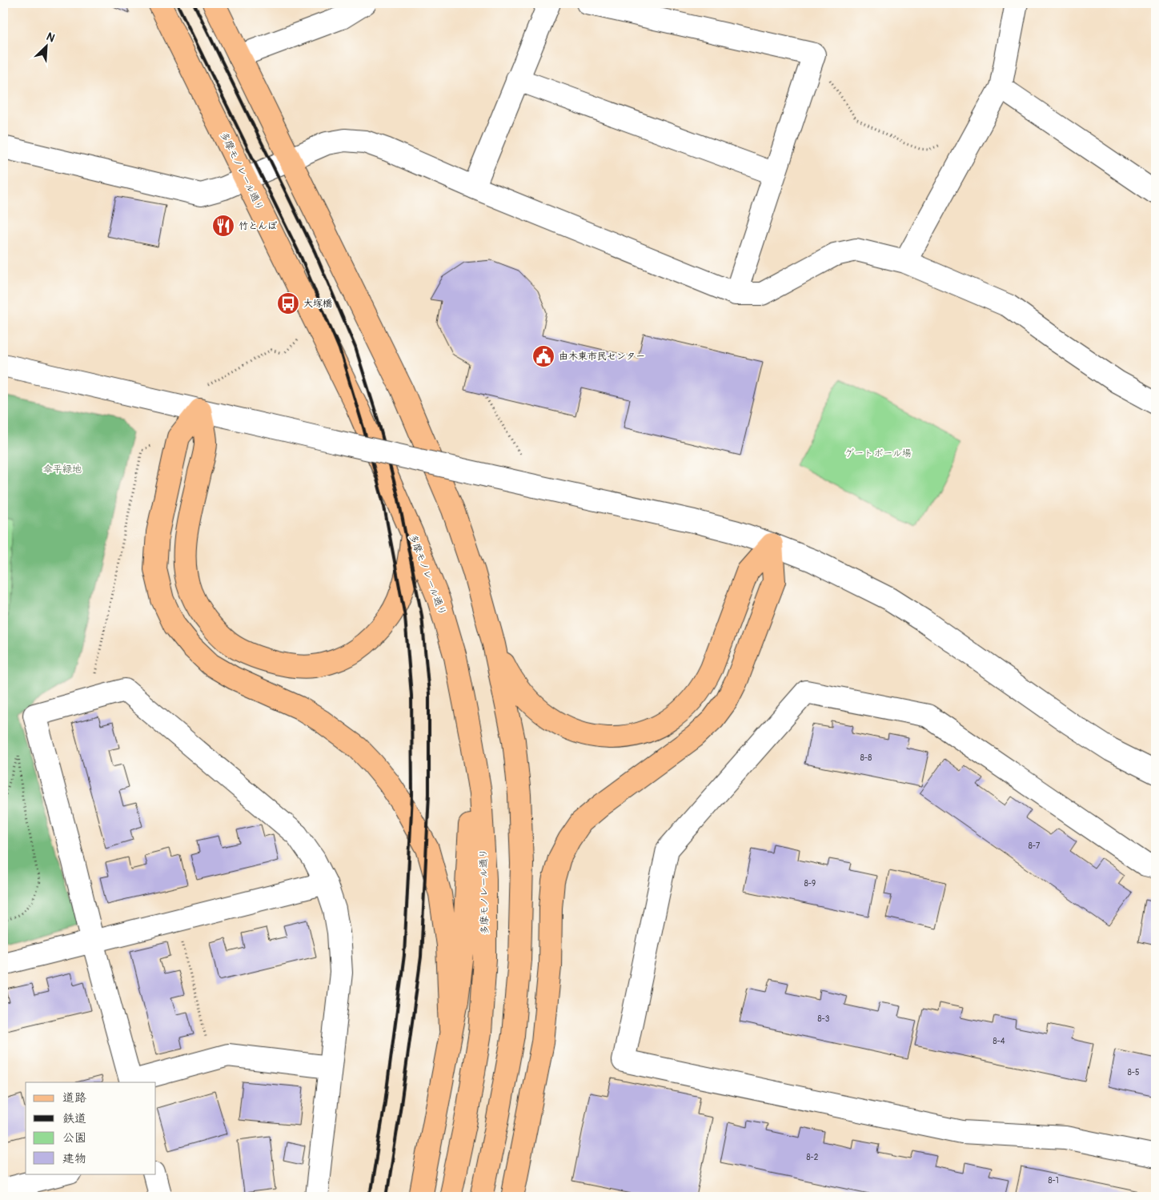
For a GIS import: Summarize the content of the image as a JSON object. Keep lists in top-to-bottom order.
{
  "streets": {
    "main road": ["多摩モノレール通り"]
  },
  "parks": ["ゲートボール場", "傘平緑地"],
  "places": {
    "restaurant": ["竹とんぼ"],
    "bus stop": ["大塚橋"],
    "public building": ["由木東市民センター"]
  },
  "house_numbers": [
    "8-8",
    "8-7",
    "8-9",
    "8-3",
    "8-4",
    "8-5",
    "8-2",
    "8-1"
  ],
  "legend": [
    "道路",
    "鉄道",
    "公園",
    "建物"
  ],
  "north": "top right"
}
